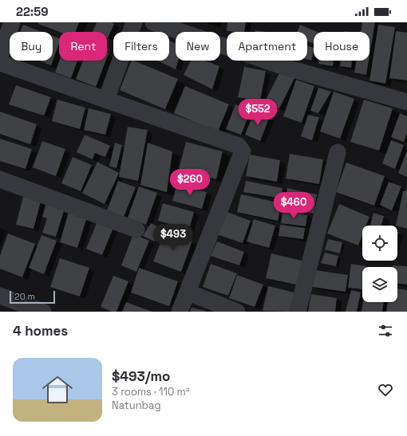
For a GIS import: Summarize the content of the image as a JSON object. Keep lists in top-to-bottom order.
{
  "scale_bar": "20 m",
  "page": {
    "status": "22:59",
    "chip": [
      "Buy",
      "Rent",
      "Filters",
      "New",
      "Apartment",
      "House"
    ],
    "price": [
      "$552",
      "$260",
      "$460",
      "$493"
    ],
    "scale": "20 m",
    "heading": "4 homes",
    "list": [
      {
        "name": "$493/mo",
        "note": "3 rooms · 110 m² · Natunbag"
      }
    ]
  }
}
